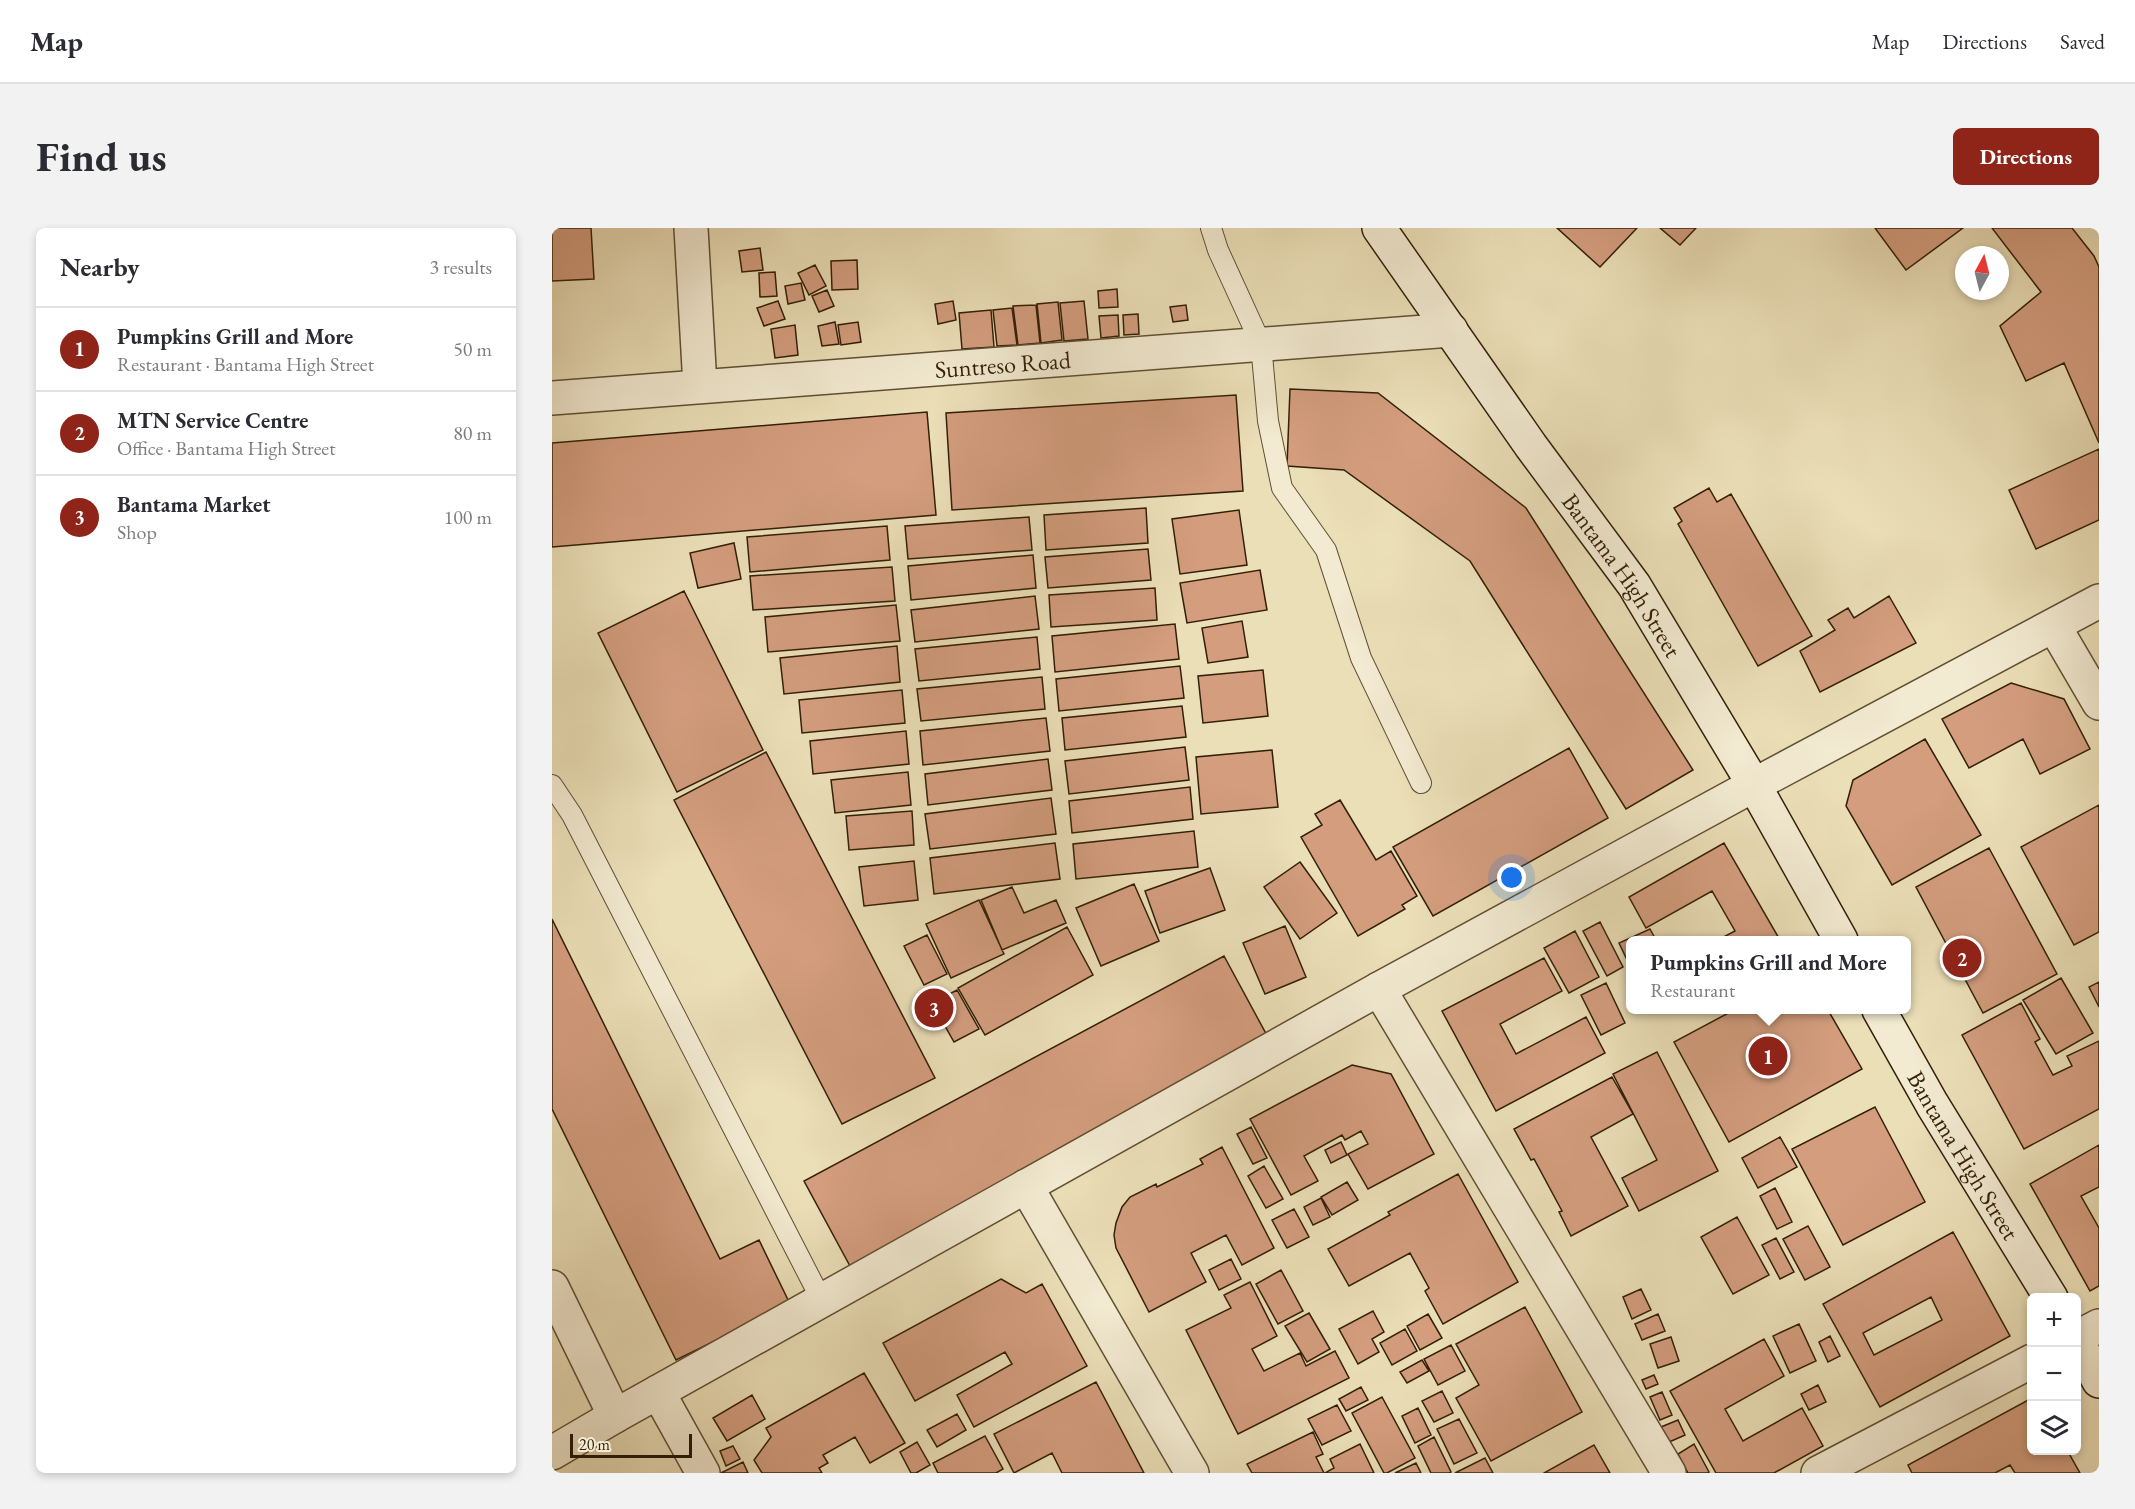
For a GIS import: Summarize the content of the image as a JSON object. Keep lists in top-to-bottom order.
{
  "streets": {
    "street": ["Suntreso Road", "Bantama High Street"]
  },
  "crossings": [
    ["Suntreso Road", "Bantama High Street"]
  ],
  "scale_bar": "20 m",
  "north": "top",
  "page": {
    "header": "Map",
    "nav": ["Map", "Directions", "Saved"],
    "buttons": "Directions",
    "title": "Find us",
    "heading": ["Nearby", "3 results"],
    "list": [
      {
        "mark": "1",
        "name": "Pumpkins Grill and More",
        "note": "Restaurant · Bantama High Street",
        "value": "50 m"
      },
      {
        "mark": "2",
        "name": "MTN Service Centre",
        "note": "Office · Bantama High Street",
        "value": "80 m"
      },
      {
        "mark": "3",
        "name": "Bantama Market",
        "note": "Shop",
        "value": "100 m"
      }
    ],
    "popup": ["Pumpkins Grill and More", "Restaurant"],
    "pins": ["2", "3", "1"],
    "map_buttons": ["+", "−"],
    "scale": "20 m"
  }
}
